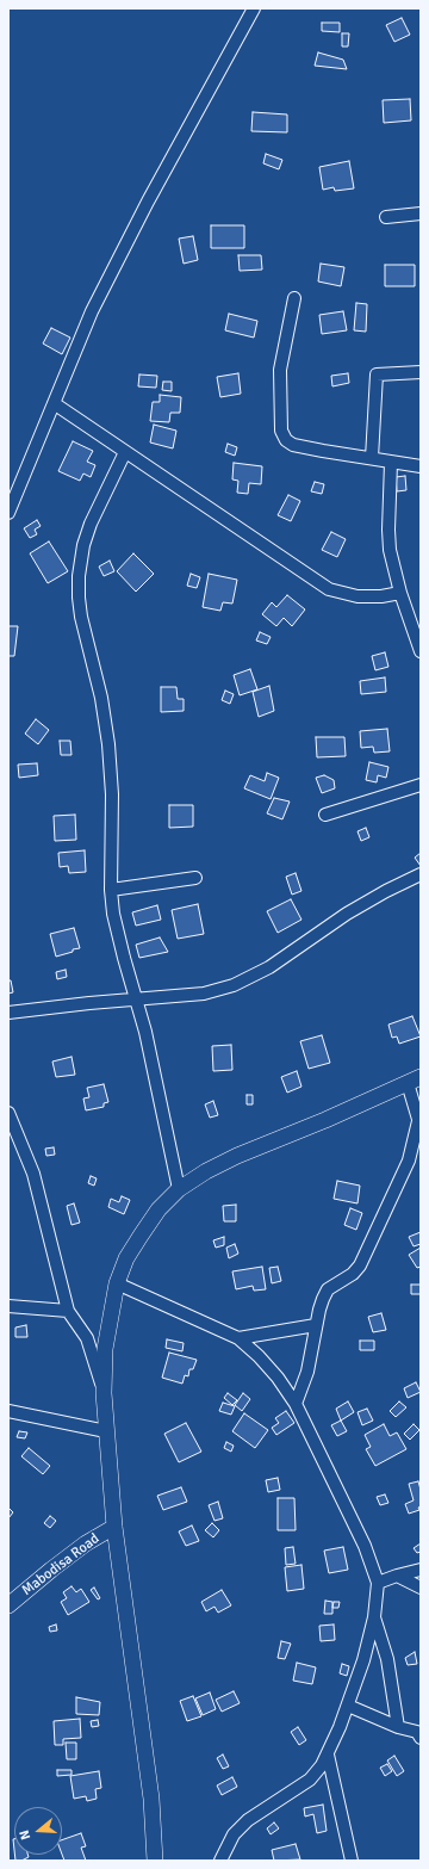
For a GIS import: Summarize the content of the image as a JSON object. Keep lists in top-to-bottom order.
{
  "streets": {
    "street": ["Mabodisa Road"]
  },
  "north": "left"
}
